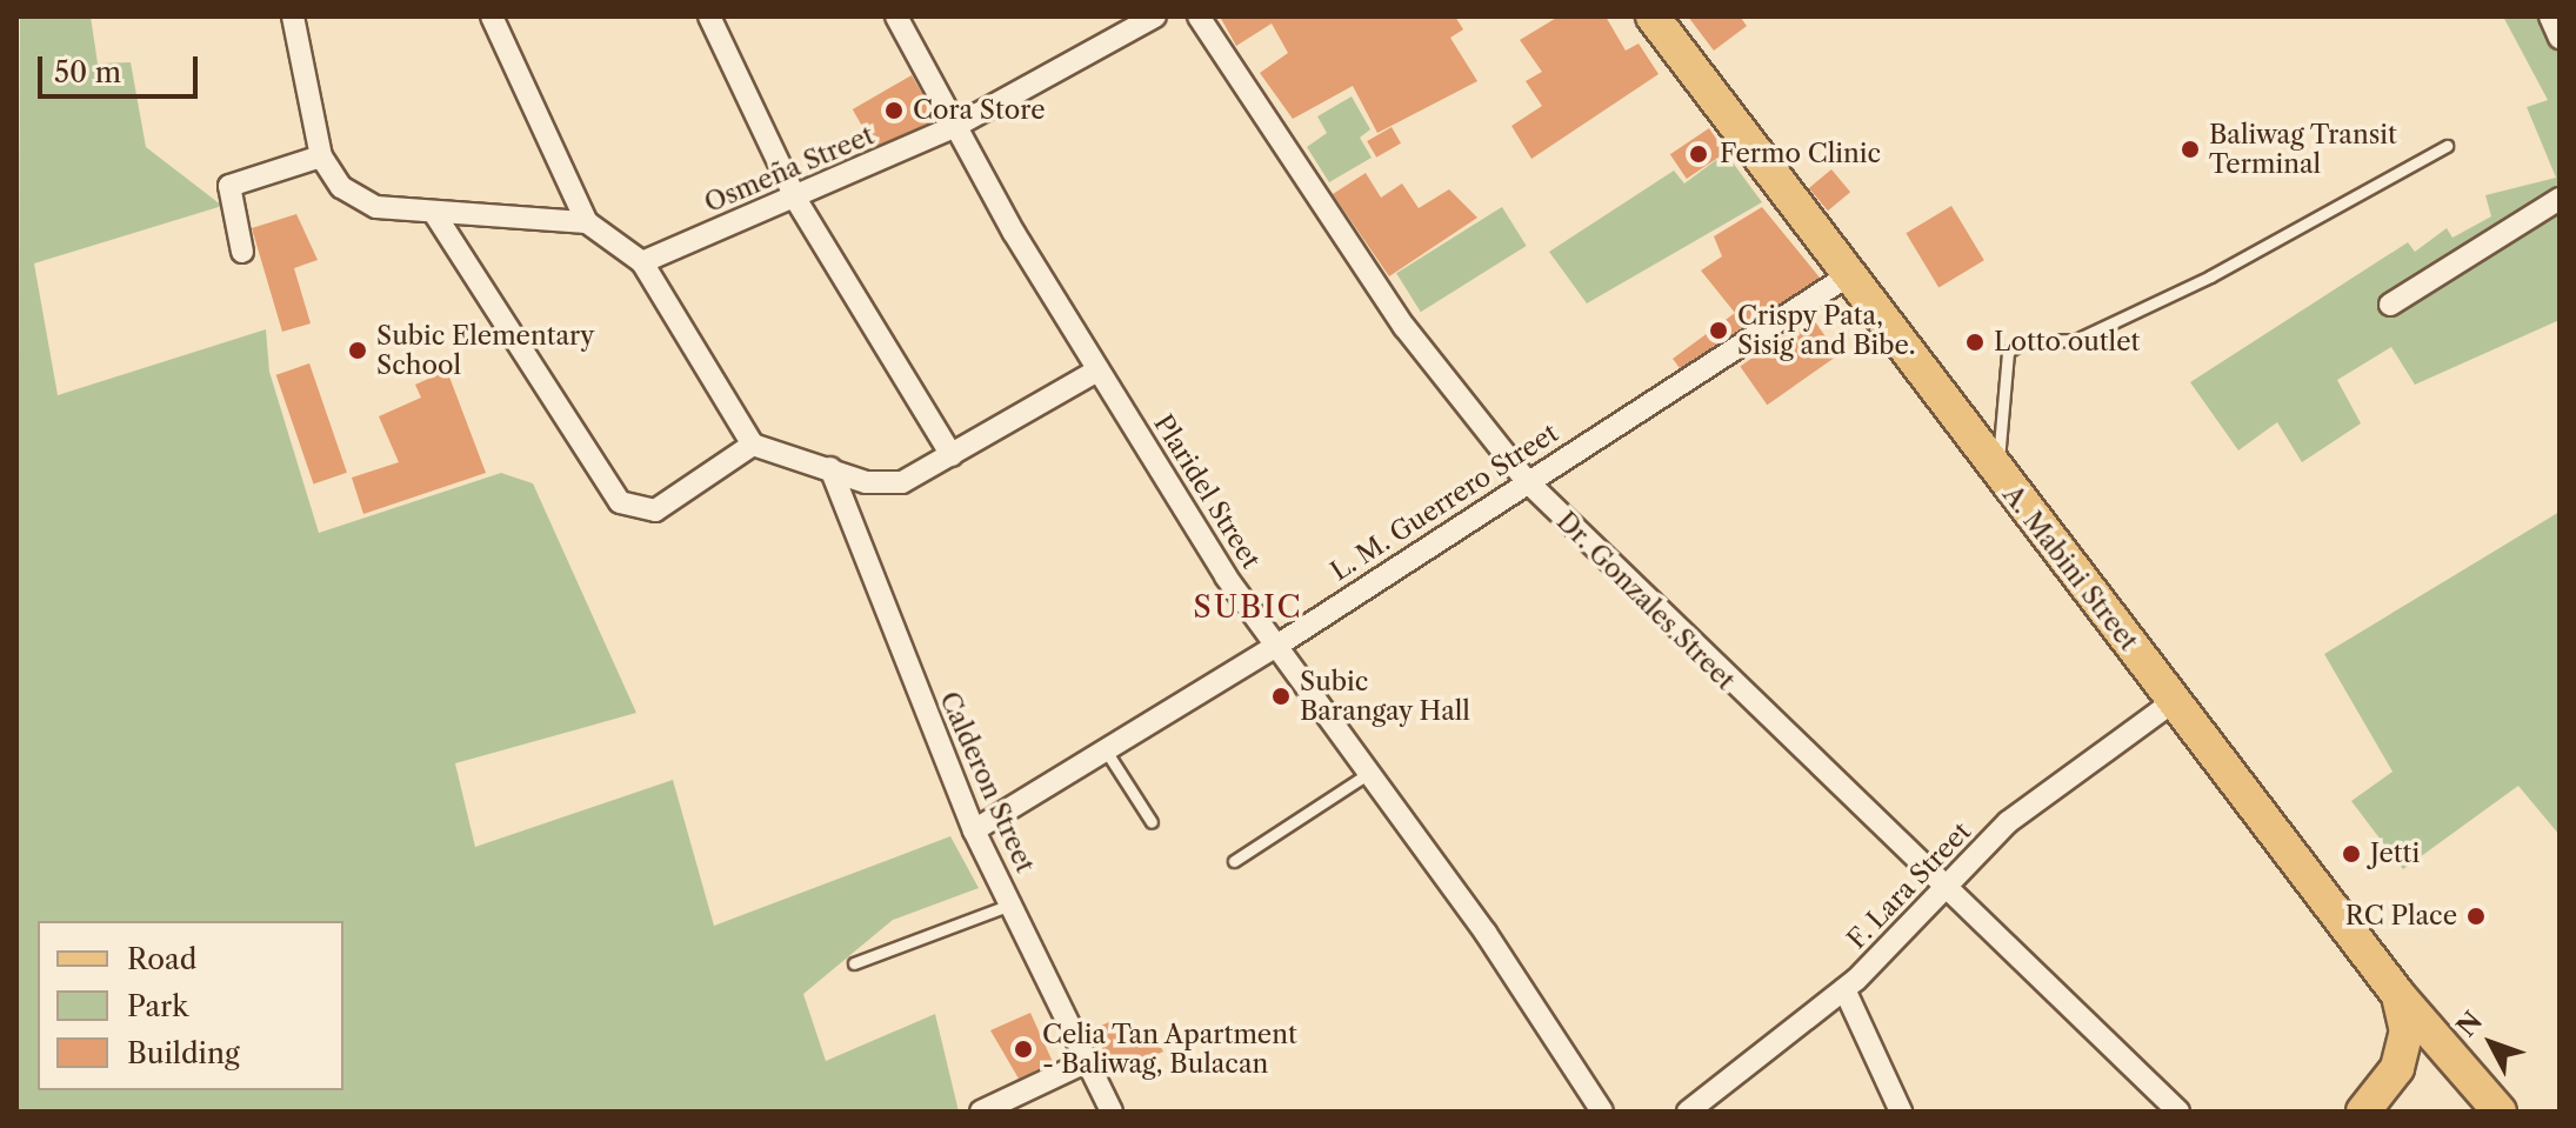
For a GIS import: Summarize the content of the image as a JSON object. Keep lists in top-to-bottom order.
{
  "streets": {
    "main road": ["A. Mabini Street"],
    "street": [
      "Osmeña Street",
      "Plaridel Street",
      "L. M. Guerrero Street",
      "Dr. Gonzales Street",
      "Calderon Street",
      "F. Lara Street"
    ]
  },
  "crossings": [
    ["Osmeña Street", "Plaridel Street"],
    ["Plaridel Street", "L. M. Guerrero Street"],
    ["L. M. Guerrero Street", "A. Mabini Street"],
    ["L. M. Guerrero Street", "Dr. Gonzales Street"],
    ["L. M. Guerrero Street", "Calderon Street"],
    ["A. Mabini Street", "F. Lara Street"],
    ["Dr. Gonzales Street", "F. Lara Street"]
  ],
  "districts": ["SUBIC"],
  "places": [
    "Cora Store",
    "Baliwag Transit Terminal",
    "Fermo Clinic",
    "Crispy Pata, Sisig and Bibe.",
    "Lotto outlet",
    "Subic Elementary School",
    "Subic Barangay Hall",
    "Jetti",
    "RC Place",
    "Celia Tan Apartment - Baliwag, Bulacan"
  ],
  "legend": ["Road", "Park", "Building"],
  "scale_bar": "50 m",
  "north": "top left"
}
